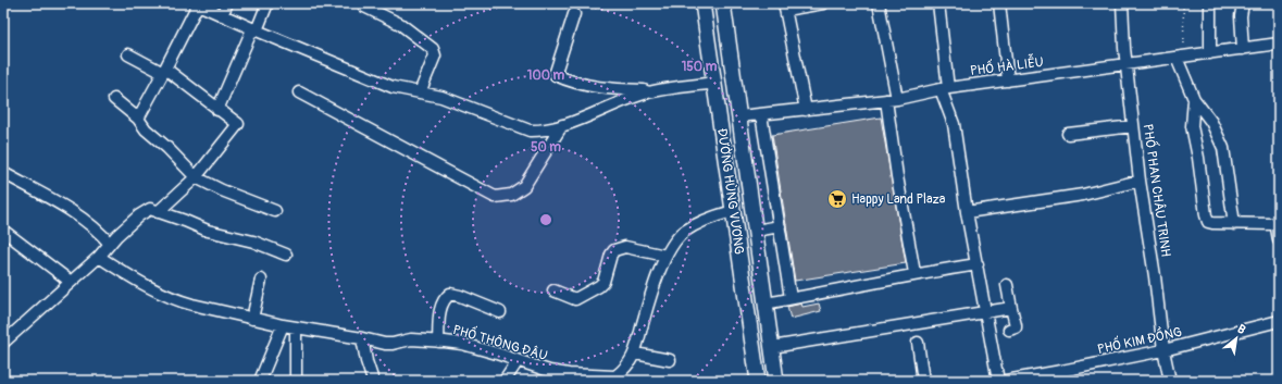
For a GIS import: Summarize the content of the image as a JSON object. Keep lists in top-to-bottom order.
{
  "streets": {
    "main road": ["ĐƯỜNG HÙNG VƯƠNG"],
    "street": [
      "PHỐ HÀ LIỄU",
      "PHỐ PHAN CHÂU TRINH",
      "PHỐ KIM ĐỒNG",
      "PHỐ THÔNG ĐẬU"
    ]
  },
  "crossings": [
    ["PHỐ HÀ LIỄU", "PHỐ PHAN CHÂU TRINH"],
    ["PHỐ HÀ LIỄU", "ĐƯỜNG HÙNG VƯƠNG"],
    ["PHỐ PHAN CHÂU TRINH", "PHỐ KIM ĐỒNG"],
    ["ĐƯỜNG HÙNG VƯƠNG", "PHỐ THÔNG ĐẬU"]
  ],
  "places": {
    "supermarket": ["Happy Land Plaza"]
  },
  "north": "top right",
  "rings": ["150 m", "100 m", "50 m"]
}
